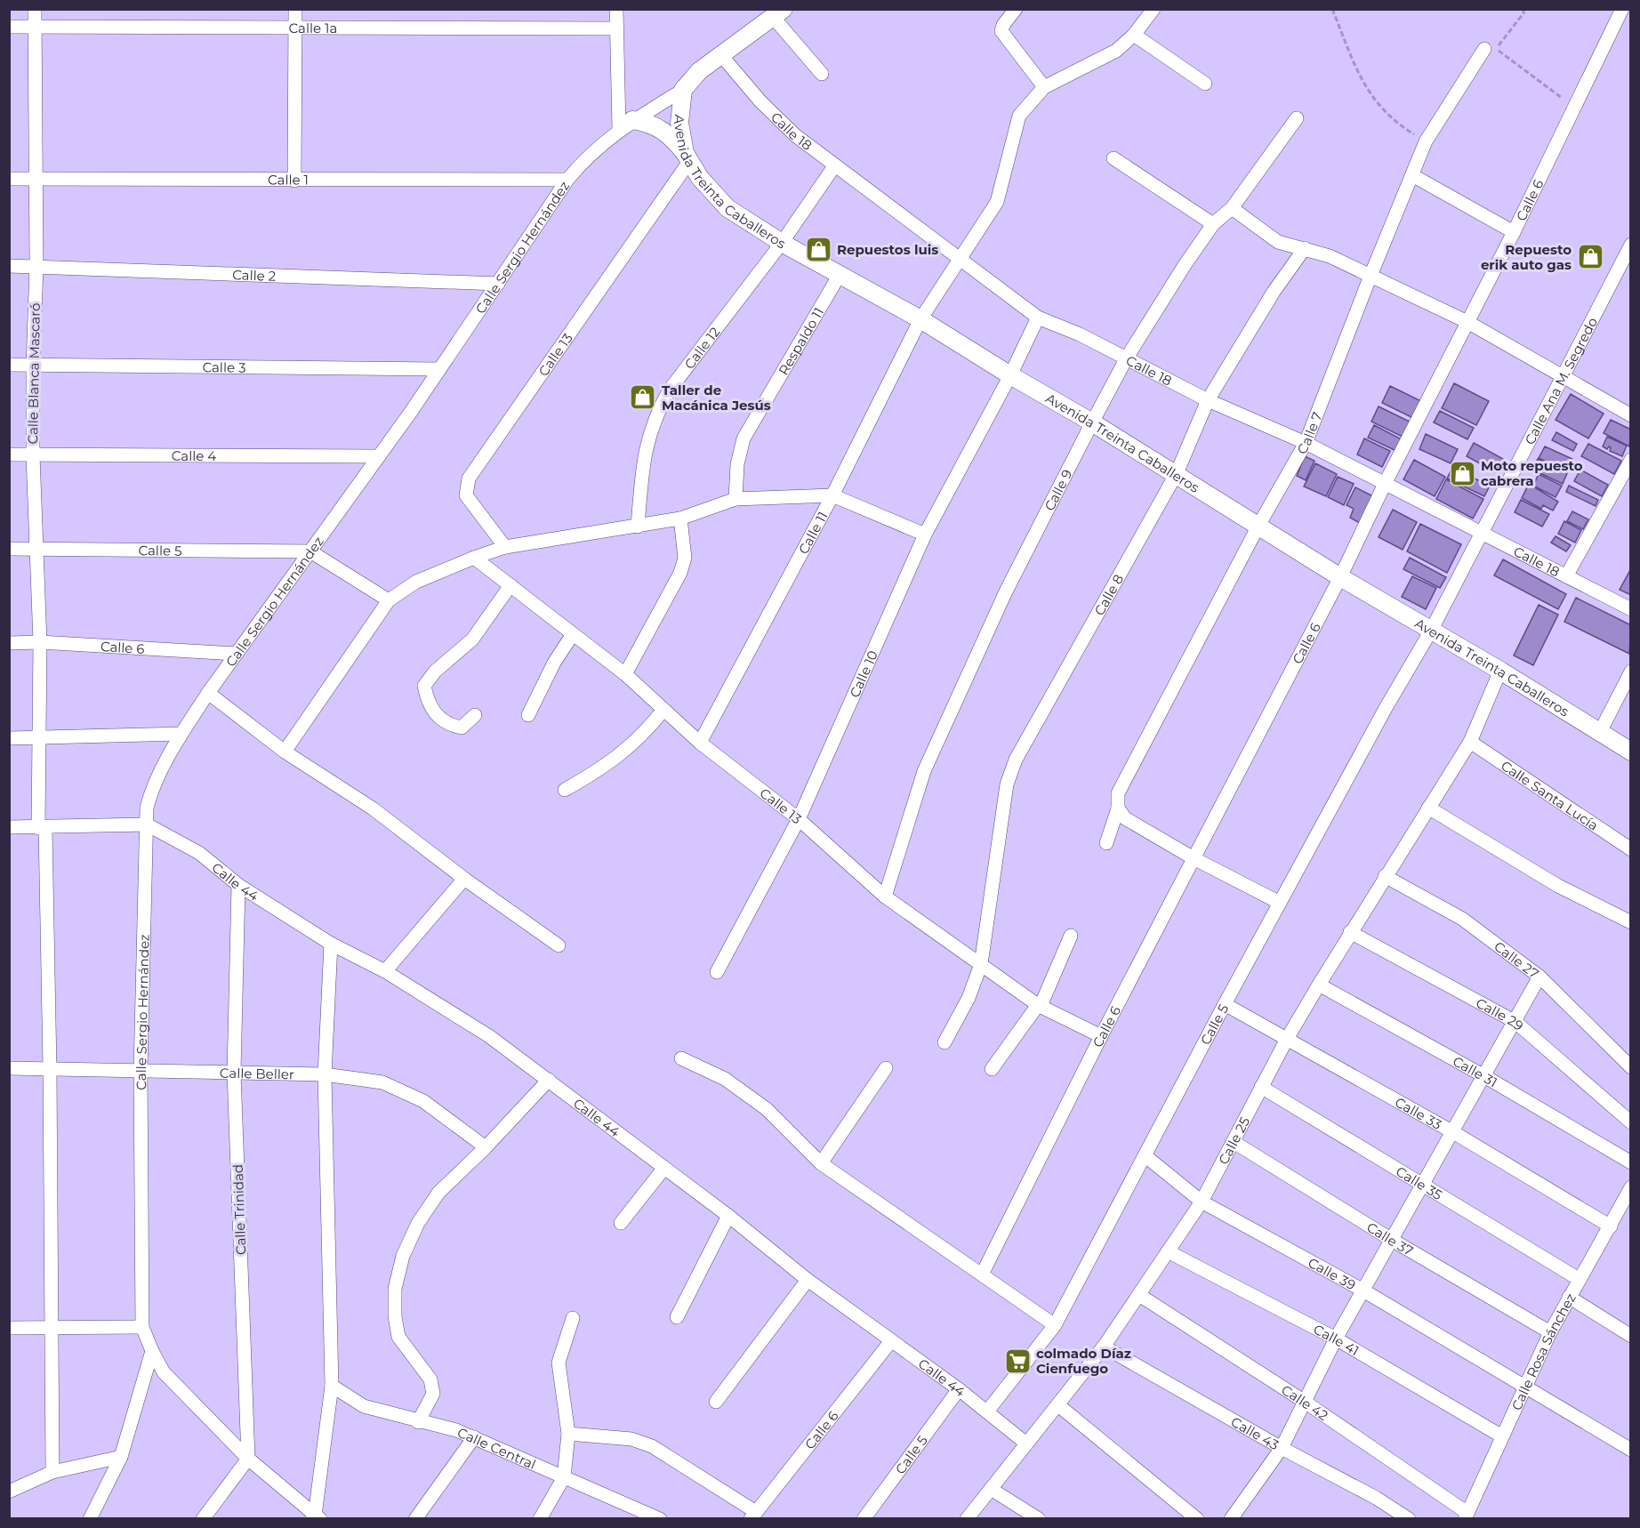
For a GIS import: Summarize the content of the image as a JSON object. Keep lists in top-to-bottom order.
{
  "streets": {
    "street": [
      "Calle 1a",
      "Calle 18",
      "Avenida Treinta Caballeros",
      "Calle 1",
      "Calle 6",
      "Calle Sergio Hernández",
      "Calle 2",
      "Respaldo 11",
      "Calle 12",
      "Calle 13",
      "Calle 3",
      "Calle Blanca Mascaró",
      "Calle Ana M. Segredo",
      "Calle 7",
      "Calle 4",
      "Calle 9",
      "Calle 11",
      "Calle 5",
      "Calle 8",
      "Calle 10",
      "Calle Santa Lucía",
      "Calle 44",
      "Calle 27",
      "Calle 29",
      "Calle 31",
      "Calle Beller",
      "Calle 33",
      "Calle 25",
      "Calle 35",
      "Calle Trinidad",
      "Calle 37",
      "Calle 39",
      "Calle 41",
      "Calle Rosa Sánchez",
      "Calle 42",
      "Calle 43",
      "Calle Central"
    ]
  },
  "crossings": [
    ["Calle 1a", "Calle Blanca Mascaró"],
    ["Calle 18", "Calle 6"],
    ["Calle 18", "Calle Sergio Hernández"],
    ["Calle 18", "Calle 12"],
    ["Calle 18", "Calle Ana M. Segredo"],
    ["Calle 18", "Calle 7"],
    ["Calle 18", "Calle 9"],
    ["Calle 18", "Calle 11"],
    ["Calle 18", "Calle 8"],
    ["Calle 18", "Calle 10"],
    ["Avenida Treinta Caballeros", "Calle 6"],
    ["Avenida Treinta Caballeros", "Calle Sergio Hernández"],
    ["Avenida Treinta Caballeros", "Respaldo 11"],
    ["Avenida Treinta Caballeros", "Calle 12"],
    ["Avenida Treinta Caballeros", "Calle 13"],
    ["Avenida Treinta Caballeros", "Calle Ana M. Segredo"],
    ["Avenida Treinta Caballeros", "Calle 7"],
    ["Avenida Treinta Caballeros", "Calle 9"],
    ["Avenida Treinta Caballeros", "Calle 11"],
    ["Avenida Treinta Caballeros", "Calle 5"],
    ["Avenida Treinta Caballeros", "Calle 8"],
    ["Avenida Treinta Caballeros", "Calle 10"],
    ["Avenida Treinta Caballeros", "Calle 25"],
    ["Calle 1", "Calle Sergio Hernández"],
    ["Calle 1", "Calle Blanca Mascaró"],
    ["Calle 6", "Calle Sergio Hernández"],
    ["Calle 6", "Calle 13"],
    ["Calle 6", "Calle Blanca Mascaró"],
    ["Calle 6", "Calle 44"],
    ["Calle Sergio Hernández", "Calle 2"],
    ["Calle Sergio Hernández", "Calle 3"],
    ["Calle Sergio Hernández", "Calle 4"],
    ["Calle Sergio Hernández", "Calle 5"],
    ["Calle Sergio Hernández", "Calle 44"],
    ["Calle Sergio Hernández", "Calle Beller"],
    ["Calle Sergio Hernández", "Calle Trinidad"],
    ["Calle 2", "Calle Blanca Mascaró"],
    ["Calle 13", "Calle 9"],
    ["Calle 13", "Calle 11"],
    ["Calle 13", "Calle 8"],
    ["Calle 13", "Calle 10"],
    ["Calle 3", "Calle Blanca Mascaró"],
    ["Calle Blanca Mascaró", "Calle 4"],
    ["Calle Blanca Mascaró", "Calle 5"],
    ["Calle Blanca Mascaró", "Calle Beller"],
    ["Calle Ana M. Segredo", "Calle 5"],
    ["Calle 5", "Calle 44"],
    ["Calle 5", "Calle 33"],
    ["Calle 5", "Calle 39"],
    ["Calle Santa Lucía", "Calle 25"],
    ["Calle 44", "Calle 25"],
    ["Calle 44", "Calle Trinidad"],
    ["Calle 27", "Calle 25"],
    ["Calle 29", "Calle 25"],
    ["Calle 31", "Calle 25"],
    ["Calle Beller", "Calle Trinidad"],
    ["Calle 33", "Calle 25"],
    ["Calle 33", "Calle Rosa Sánchez"],
    ["Calle 25", "Calle 35"],
    ["Calle 25", "Calle 37"],
    ["Calle 25", "Calle 39"],
    ["Calle 25", "Calle 41"],
    ["Calle 25", "Calle 42"],
    ["Calle 25", "Calle 43"],
    ["Calle 35", "Calle Rosa Sánchez"],
    ["Calle 37", "Calle Rosa Sánchez"],
    ["Calle 39", "Calle Rosa Sánchez"],
    ["Calle 41", "Calle Rosa Sánchez"],
    ["Calle Rosa Sánchez", "Calle 42"]
  ],
  "places": {
    "shop": [
      "Repuestos luis",
      "Repuesto erik auto gas",
      "Taller de Macánica Jesús",
      "Moto repuesto cabrera"
    ],
    "supermarket": ["colmado Díaz Cienfuego"]
  }
}
